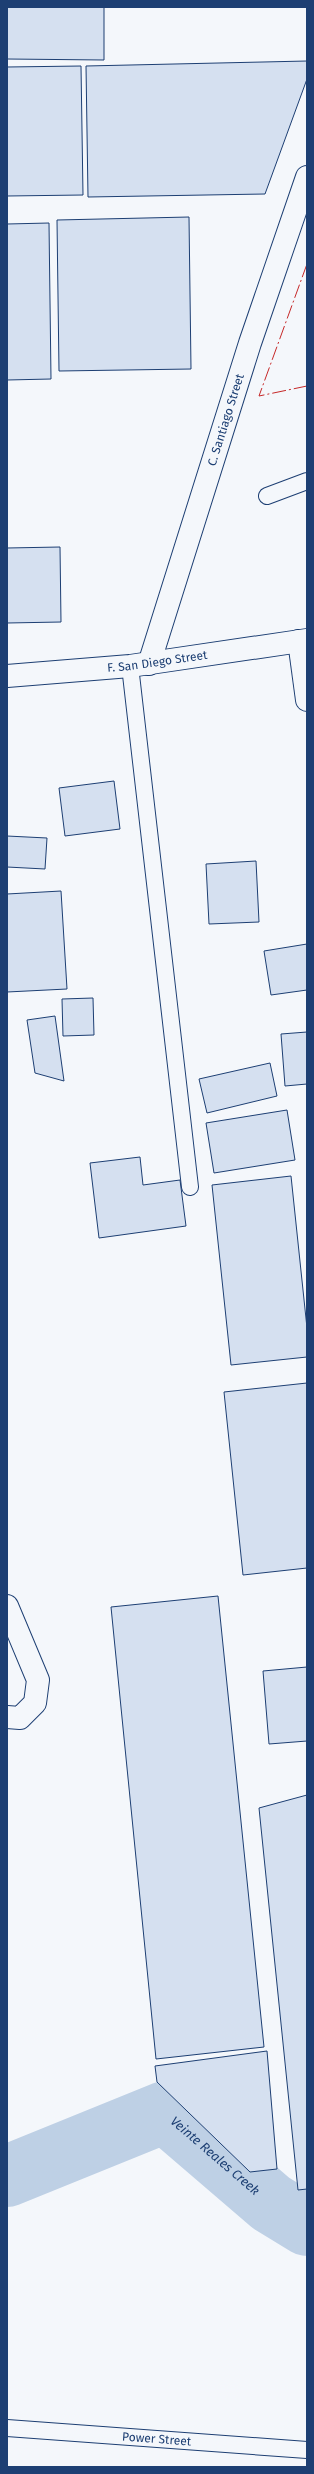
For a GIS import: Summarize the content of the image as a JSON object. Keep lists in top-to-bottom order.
{
  "streets": {
    "street": ["C. Santiago Street", "F. San Diego Street"],
    "lane": ["Power Street"]
  },
  "crossings": [
    ["C. Santiago Street", "F. San Diego Street"]
  ],
  "water": ["Veinte Reales Creek"]
}
